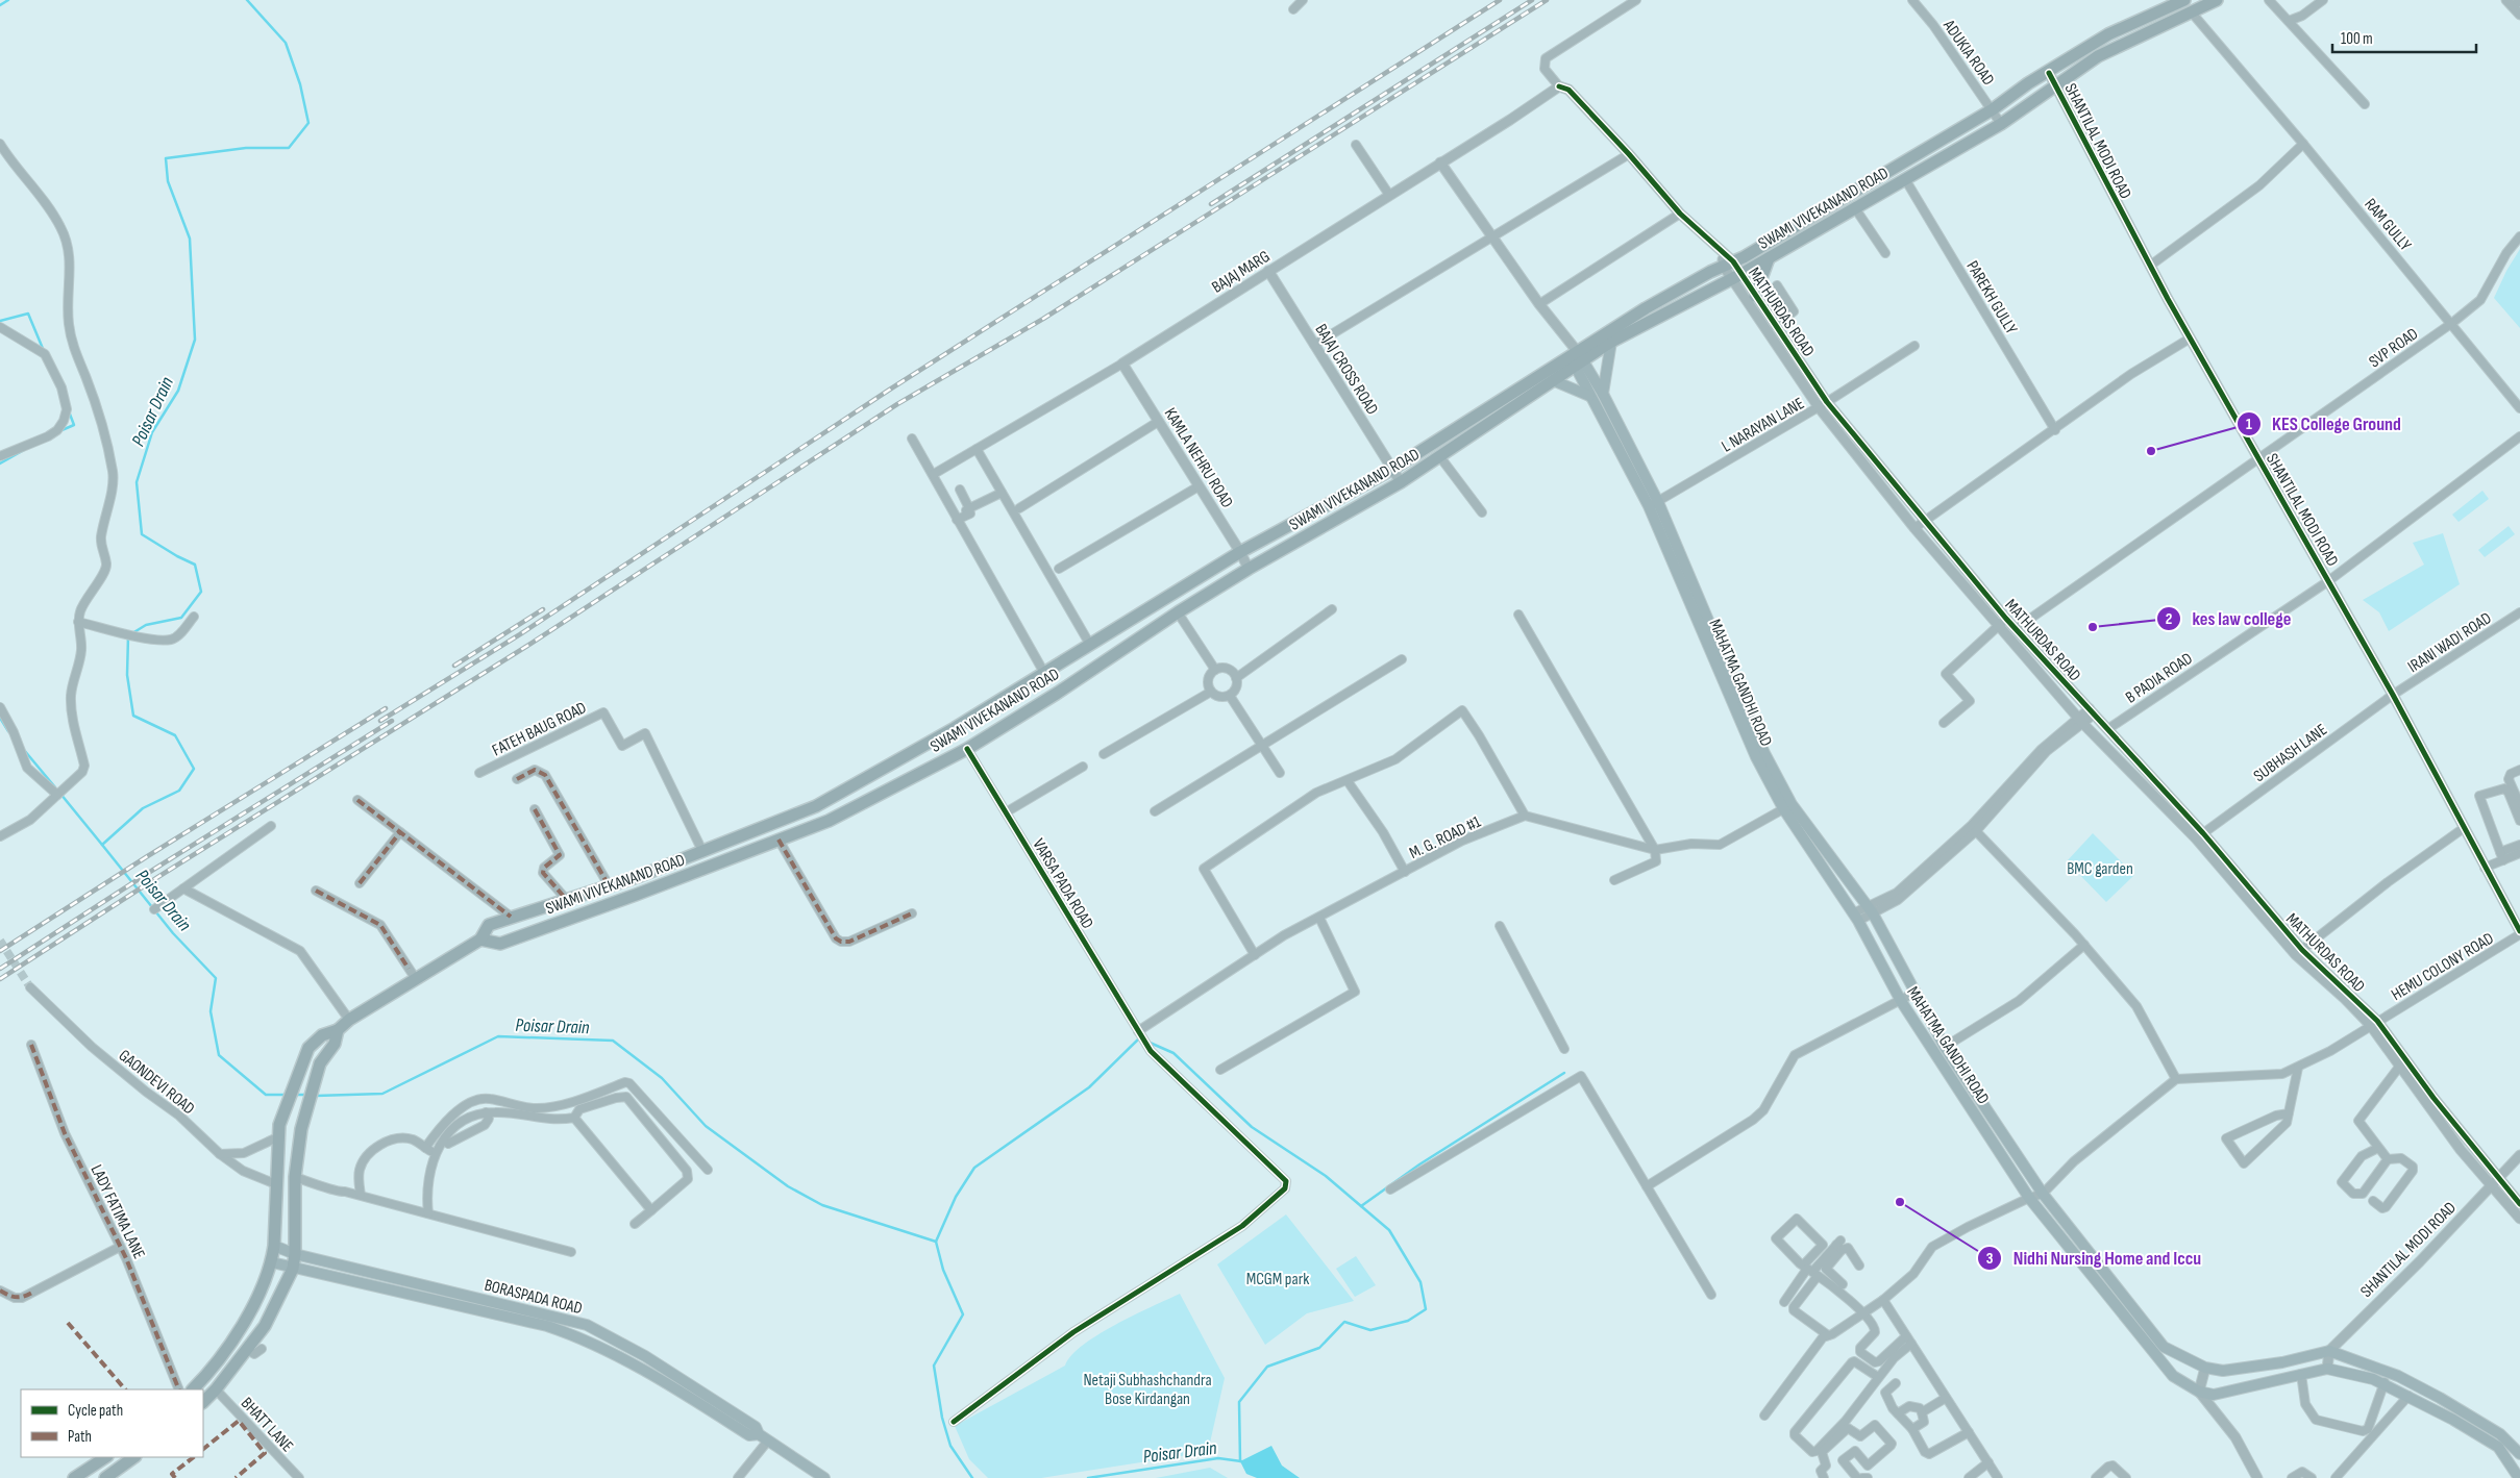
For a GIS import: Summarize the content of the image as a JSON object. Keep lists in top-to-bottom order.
{
  "streets": {
    "main road": ["SWAMI VIVEKANAND ROAD", "MAHATMA GANDHI ROAD", "BORASPADA ROAD"],
    "street": [
      "ADUKIA ROAD",
      "SHANTILAL MODI ROAD",
      "RAM GULLY",
      "BAJAJ MARG",
      "PAREKH GULLY",
      "MATHURDAS ROAD",
      "SVP ROAD",
      "BAJAJ CROSS ROAD",
      "L NARAYAN LANE",
      "KAMLA NEHRU ROAD",
      "IRANI WADI ROAD",
      "B PADIA ROAD",
      "FATEH BAUG ROAD",
      "SUBHASH LANE",
      "M. G. ROAD #1",
      "VARSA PADA ROAD",
      "HEMU COLONY ROAD",
      "GAONDEVI ROAD",
      "LADY FATIMA LANE",
      "BHATT LANE"
    ]
  },
  "crossings": [
    ["ADUKIA ROAD", "SWAMI VIVEKANAND ROAD"],
    ["SHANTILAL MODI ROAD", "SWAMI VIVEKANAND ROAD"],
    ["SHANTILAL MODI ROAD", "SVP ROAD"],
    ["SHANTILAL MODI ROAD", "IRANI WADI ROAD"],
    ["SHANTILAL MODI ROAD", "B PADIA ROAD"],
    ["SHANTILAL MODI ROAD", "MAHATMA GANDHI ROAD"],
    ["SHANTILAL MODI ROAD", "SUBHASH LANE"],
    ["SHANTILAL MODI ROAD", "HEMU COLONY ROAD"],
    ["SWAMI VIVEKANAND ROAD", "RAM GULLY"],
    ["SWAMI VIVEKANAND ROAD", "PAREKH GULLY"],
    ["SWAMI VIVEKANAND ROAD", "MATHURDAS ROAD"],
    ["SWAMI VIVEKANAND ROAD", "BAJAJ CROSS ROAD"],
    ["SWAMI VIVEKANAND ROAD", "KAMLA NEHRU ROAD"],
    ["SWAMI VIVEKANAND ROAD", "MAHATMA GANDHI ROAD"],
    ["SWAMI VIVEKANAND ROAD", "FATEH BAUG ROAD"],
    ["SWAMI VIVEKANAND ROAD", "VARSA PADA ROAD"],
    ["SWAMI VIVEKANAND ROAD", "BORASPADA ROAD"],
    ["SWAMI VIVEKANAND ROAD", "BHATT LANE"],
    ["RAM GULLY", "SVP ROAD"],
    ["BAJAJ MARG", "BAJAJ CROSS ROAD"],
    ["BAJAJ MARG", "KAMLA NEHRU ROAD"],
    ["MATHURDAS ROAD", "SVP ROAD"],
    ["MATHURDAS ROAD", "L NARAYAN LANE"],
    ["MATHURDAS ROAD", "B PADIA ROAD"],
    ["MATHURDAS ROAD", "SUBHASH LANE"],
    ["MATHURDAS ROAD", "HEMU COLONY ROAD"],
    ["L NARAYAN LANE", "MAHATMA GANDHI ROAD"],
    ["IRANI WADI ROAD", "SUBHASH LANE"],
    ["M. G. ROAD #1", "VARSA PADA ROAD"]
  ],
  "water": ["Poisar Drain"],
  "parks": ["BMC garden", "MCGM park", "Netaji Subhashchandra Bose Kirdangan"],
  "places": ["KES College Ground", "kes law college", "Nidhi Nursing Home and Iccu"],
  "legend": ["Cycle path", "Path"],
  "scale_bar": "100 m"
}
